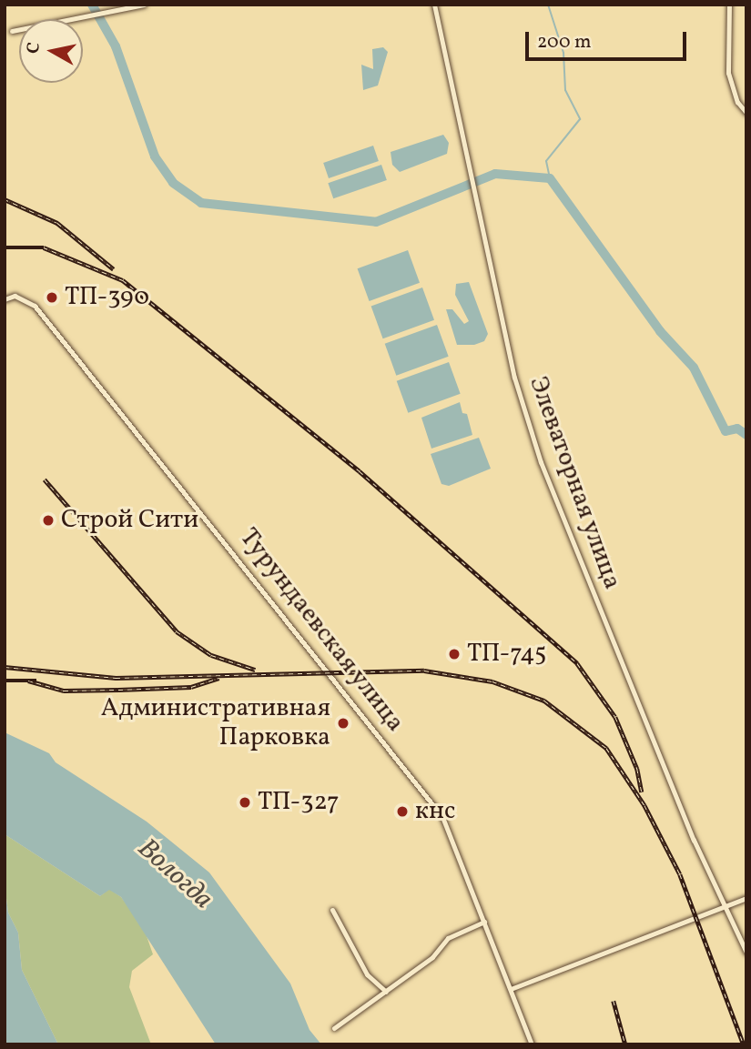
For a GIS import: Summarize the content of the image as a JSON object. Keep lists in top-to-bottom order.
{
  "streets": {
    "street": ["Элеваторная улица", "Турундаевская улица"]
  },
  "water": ["Вологда"],
  "places": [
    "ТП-390",
    "Строй Сити",
    "ТП-745",
    "Административная Парковка",
    "ТП-327",
    "кнс"
  ],
  "scale_bar": "200 m",
  "north": "left"
}
